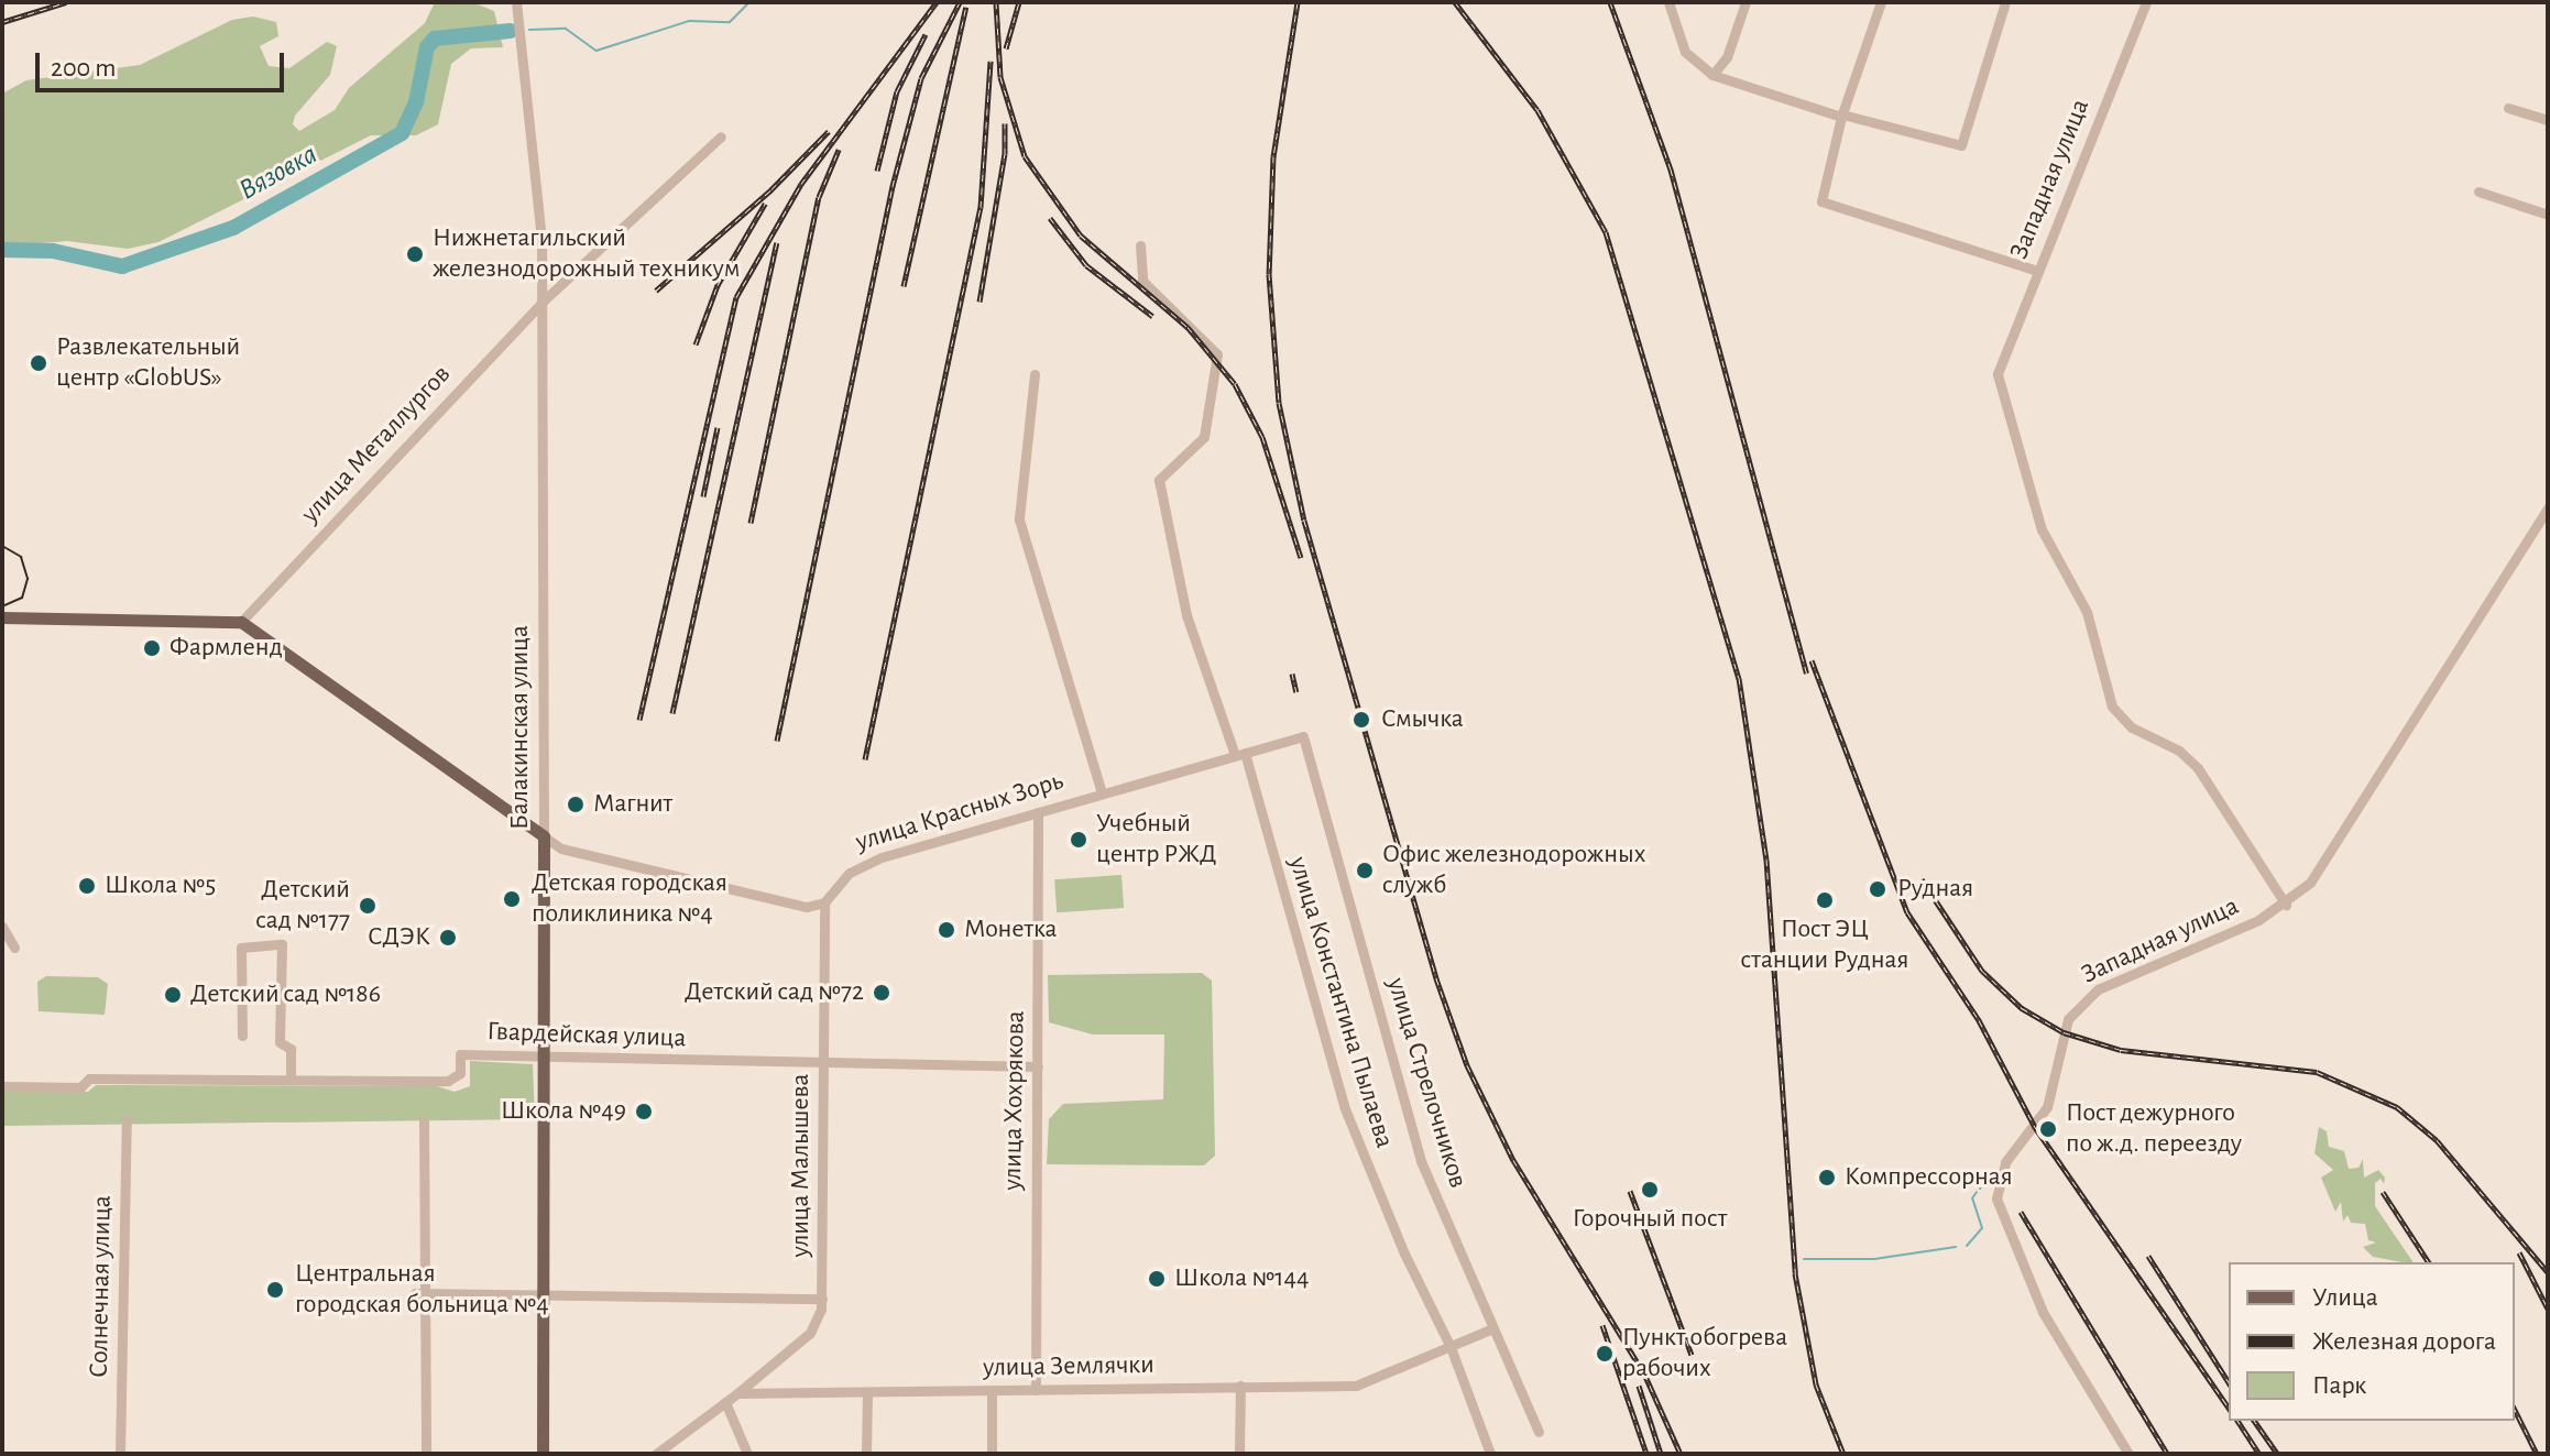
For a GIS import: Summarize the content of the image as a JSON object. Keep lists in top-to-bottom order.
{
  "streets": {
    "main road": ["Балакинская улица"],
    "street": [
      "Западная улица",
      "улица Металлургов",
      "улица Красных Зорь",
      "улица Константина Пылаева",
      "Гвардейская улица",
      "улица Стрелочников",
      "улица Хохрякова",
      "улица Малышева",
      "Солнечная улица",
      "улица Землячки"
    ]
  },
  "crossings": [
    ["улица Металлургов", "Балакинская улица"],
    ["Балакинская улица", "Гвардейская улица"],
    ["улица Красных Зорь", "улица Константина Пылаева"],
    ["улица Красных Зорь", "улица Стрелочников"],
    ["улица Красных Зорь", "улица Хохрякова"],
    ["улица Красных Зорь", "улица Малышева"],
    ["улица Константина Пылаева", "улица Землячки"],
    ["Гвардейская улица", "улица Хохрякова"],
    ["Гвардейская улица", "улица Малышева"],
    ["улица Стрелочников", "улица Землячки"],
    ["улица Хохрякова", "улица Землячки"],
    ["улица Малышева", "улица Землячки"]
  ],
  "water": ["Вязовка"],
  "places": [
    "Нижнетагильский железнодорожный техникум",
    "Развлекательный центр «GlobUS»",
    "Фармленд",
    "Смычка",
    "Магнит",
    "Учебный центр РЖД",
    "Офис железнодорожных служб",
    "Школа №5",
    "Рудная",
    "Детская городская поликлиника №4",
    "Пост ЭЦ станции Рудная",
    "Детский сад №177",
    "Монетка",
    "СДЭК",
    "Детский сад №72",
    "Детский сад №186",
    "Школа №49",
    "Пост дежурного по ж.д. переезду",
    "Компрессорная",
    "Горочный пост",
    "Школа №144",
    "Центральная городская больница №4",
    "Пункт обогрева рабочих"
  ],
  "legend": ["Улица", "Железная дорога", "Парк"],
  "scale_bar": "200 m"
}
